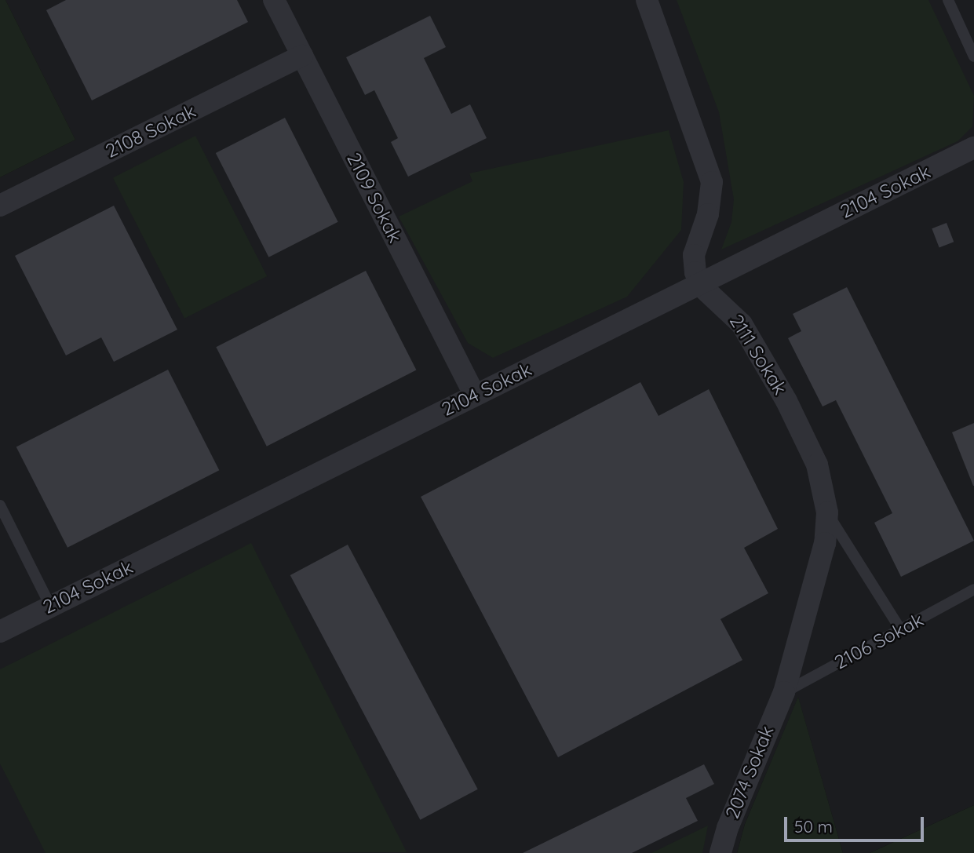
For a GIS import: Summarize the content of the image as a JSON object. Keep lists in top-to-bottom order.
{
  "streets": {
    "street": [
      "2108 Sokak",
      "2104 Sokak",
      "2109 Sokak",
      "2111 Sokak",
      "2074 Sokak"
    ],
    "lane": ["2106 Sokak"]
  },
  "crossings": [
    ["2108 Sokak", "2109 Sokak"],
    ["2104 Sokak", "2109 Sokak"],
    ["2104 Sokak", "2111 Sokak"],
    ["2111 Sokak", "2106 Sokak"],
    ["2111 Sokak", "2074 Sokak"],
    ["2106 Sokak", "2074 Sokak"]
  ],
  "scale_bar": "50 m"
}
